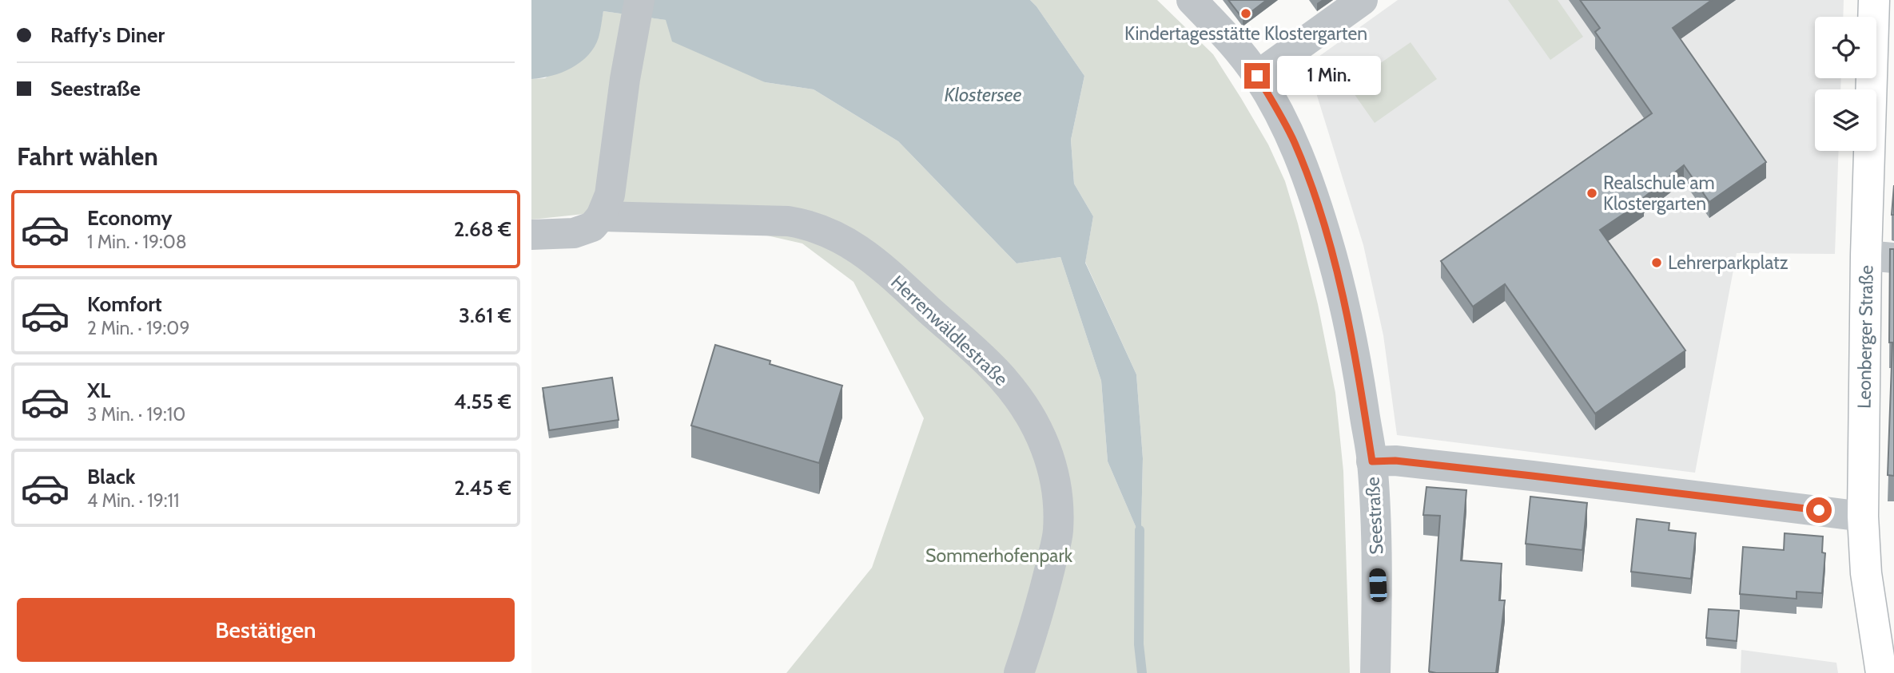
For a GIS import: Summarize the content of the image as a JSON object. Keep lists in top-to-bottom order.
{
  "streets": {
    "main road": ["Leonberger Straße"],
    "street": ["Herrenwäldlestraße", "Seestraße"]
  },
  "water": ["Klostersee"],
  "parks": ["Sommerhofenpark"],
  "places": ["Kindertagesstätte Klostergarten", "Realschule am Klostergarten", "Lehrerparkplatz"],
  "page": {
    "banner": ["Raffy's Diner", "Seestraße"],
    "bubble": "1 Min.",
    "heading": "Fahrt wählen",
    "list": [
      {
        "name": "Economy",
        "note": "1 Min. · 19:08",
        "value": "2.68 €"
      },
      {
        "name": "Komfort",
        "note": "2 Min. · 19:09",
        "value": "3.61 €"
      },
      {
        "name": "XL",
        "note": "3 Min. · 19:10",
        "value": "4.55 €"
      },
      {
        "name": "Black",
        "note": "4 Min. · 19:11",
        "value": "2.45 €"
      }
    ],
    "buttons": "Bestätigen"
  }
}
